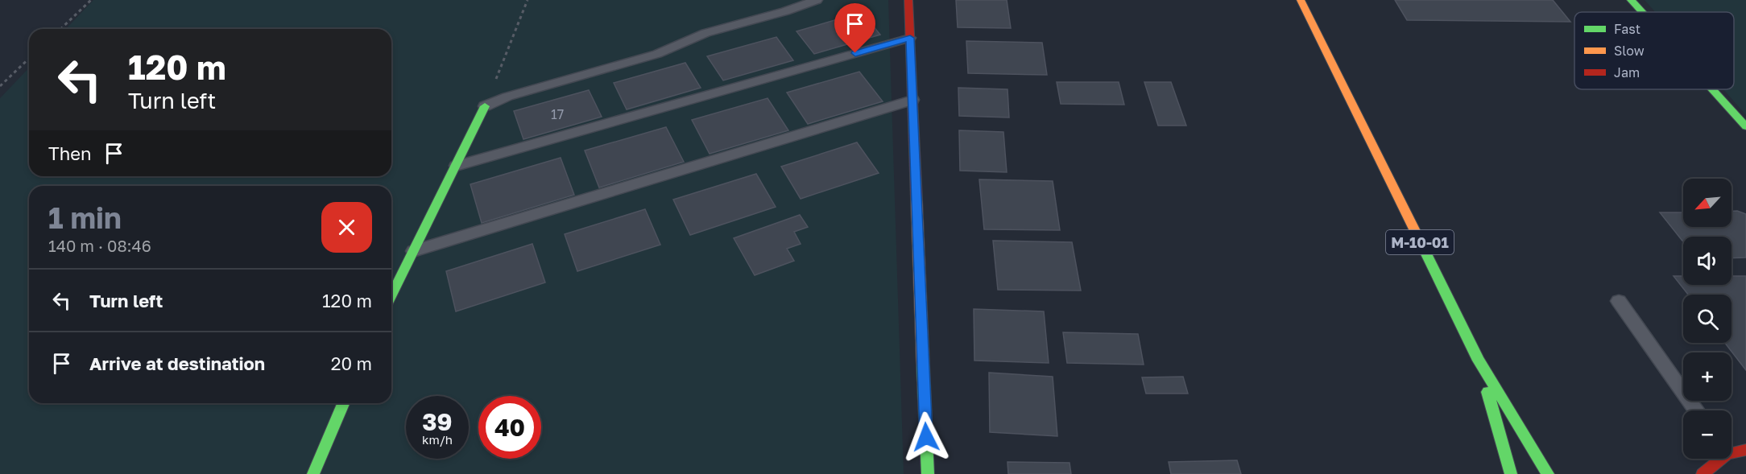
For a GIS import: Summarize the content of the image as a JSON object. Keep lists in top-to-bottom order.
{
  "streets": {
    "main road": ["М-10-01"]
  },
  "house_numbers": ["17"],
  "legend": ["Fast", "Slow", "Jam"],
  "north": "bottom left",
  "page": {
    "turn": ["120 m", "Turn left"],
    "then": "Then",
    "map_buttons": ["+", "−"],
    "heading": ["1 min", "140 m · 08:46"],
    "list": [
      {
        "name": "Turn left",
        "value": "120 m"
      },
      {
        "name": "Arrive at destination",
        "value": "20 m"
      }
    ],
    "speed": "39 km/h",
    "limit": "40"
  }
}
